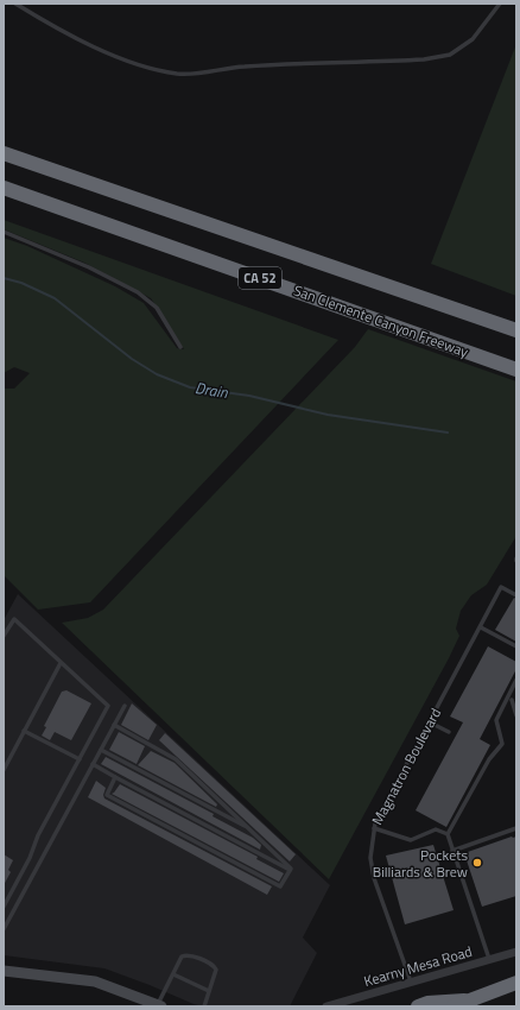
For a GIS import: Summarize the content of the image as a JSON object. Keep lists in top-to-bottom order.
{
  "streets": {
    "highway": ["CA 52", "San Clemente Canyon Freeway"],
    "street": ["Kearny Mesa Road"],
    "lane": ["Magnatron Boulevard"]
  },
  "crossings": [
    ["Magnatron Boulevard", "Kearny Mesa Road"]
  ],
  "water": ["Drain"],
  "places": ["Pockets Billiards & Brew"]
}
